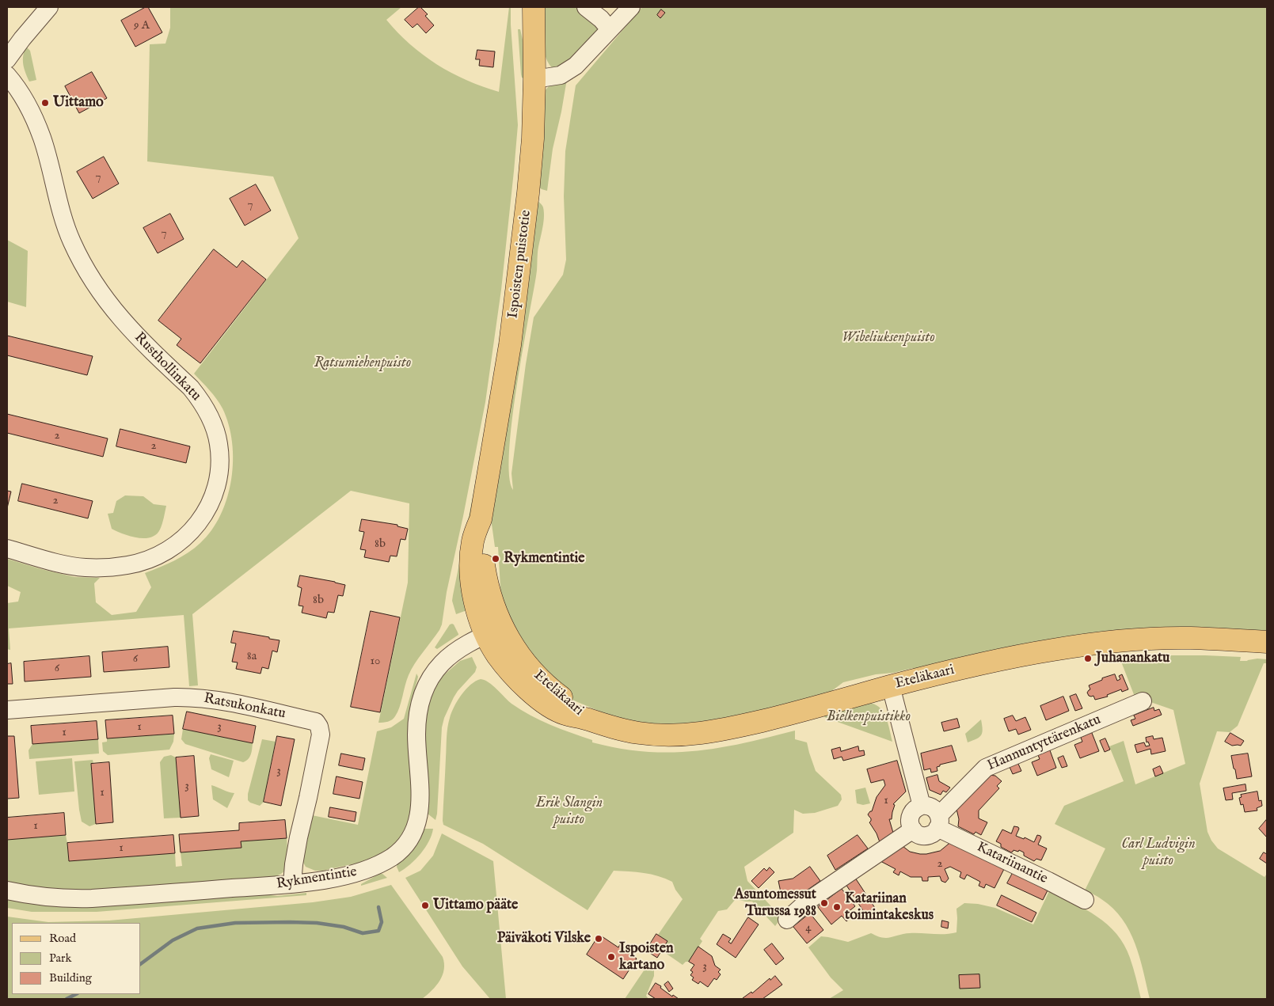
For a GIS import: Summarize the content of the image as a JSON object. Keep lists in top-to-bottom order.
{
  "streets": {
    "main road": ["Ispoisten puistotie", "Eteläkaari"],
    "street": [
      "Rusthollinkatu",
      "Ratsukonkatu",
      "Hannuntyttärenkatu",
      "Katariinantie",
      "Rykmentintie"
    ]
  },
  "crossings": [
    ["Ispoisten puistotie", "Eteläkaari"],
    ["Ispoisten puistotie", "Rykmentintie"],
    ["Eteläkaari", "Rykmentintie"],
    ["Ratsukonkatu", "Rykmentintie"],
    ["Hannuntyttärenkatu", "Katariinantie"]
  ],
  "parks": [
    "Wibeliuksenpuisto",
    "Ratsumiehenpuisto",
    "Bielkenpuistikko",
    "Erik Slangin puisto",
    "Carl Ludvigin puisto"
  ],
  "places": [
    "Uittamo",
    "Rykmentintie",
    "Juhanankatu",
    "Asuntomessut Turussa 1988",
    "Uittamo pääte",
    "Katariinan toimintakeskus",
    "Päiväkoti Vilske",
    "Ispoisten kartano"
  ],
  "house_numbers": [
    "9 A",
    "7",
    "7",
    "7",
    "2",
    "2",
    "2",
    "8b",
    "8b",
    "8a",
    "6",
    "10",
    "6",
    "1",
    "3",
    "1",
    "3",
    "3",
    "1",
    "1",
    "1",
    "1",
    "2",
    "4",
    "3"
  ],
  "legend": ["Road", "Park", "Building"]
}
